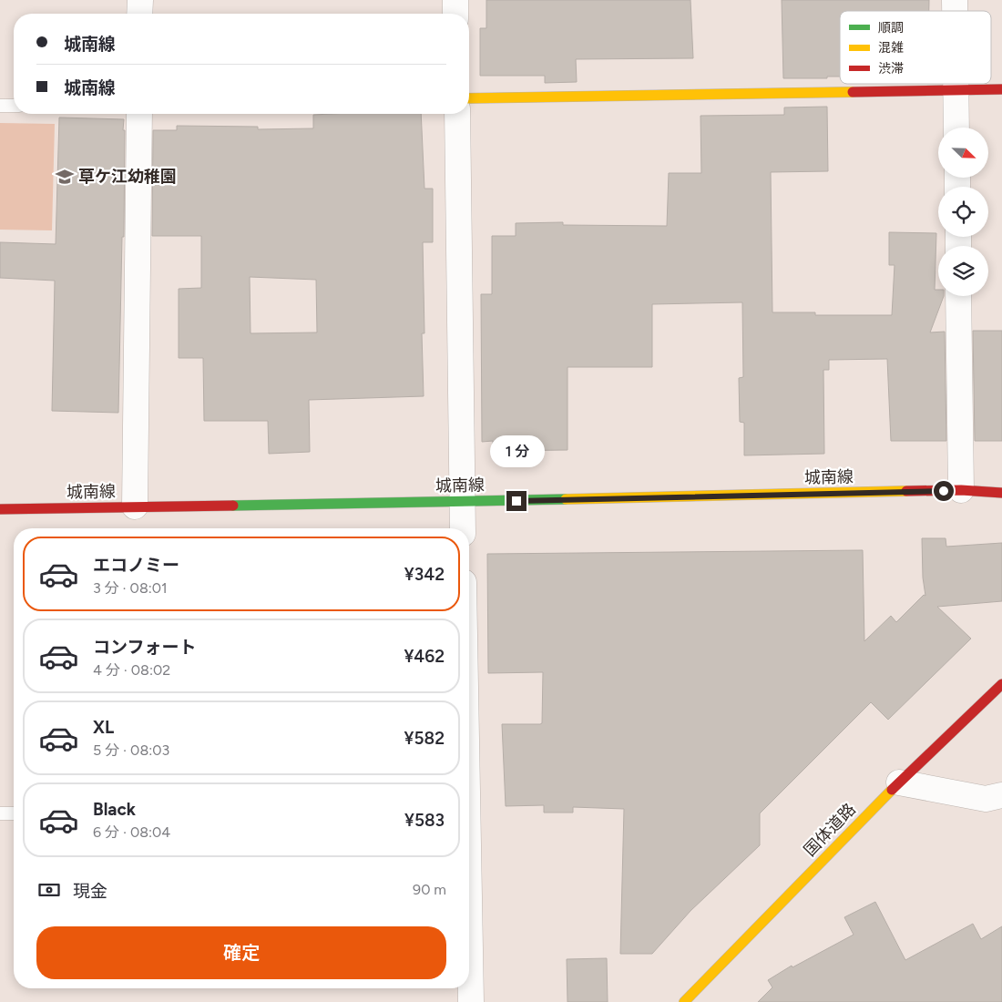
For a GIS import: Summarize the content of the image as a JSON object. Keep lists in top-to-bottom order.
{
  "streets": {
    "street": ["城南線", "国体道路"]
  },
  "places": {
    "school or university": ["草ケ江幼稚園"]
  },
  "legend": ["順調", "混雑", "渋滞"],
  "north": "bottom right",
  "page": {
    "banner": ["城南線", "城南線"],
    "bubble": "1 分",
    "list": [
      {
        "name": "エコノミー",
        "note": "3 分 · 08:01",
        "value": "¥342"
      },
      {
        "name": "コンフォート",
        "note": "4 分 · 08:02",
        "value": "¥462"
      },
      {
        "name": "XL",
        "note": "5 分 · 08:03",
        "value": "¥582"
      },
      {
        "name": "Black",
        "note": "6 分 · 08:04",
        "value": "¥583"
      }
    ],
    "pay": ["現金", "90 m"],
    "buttons": "確定"
  }
}
